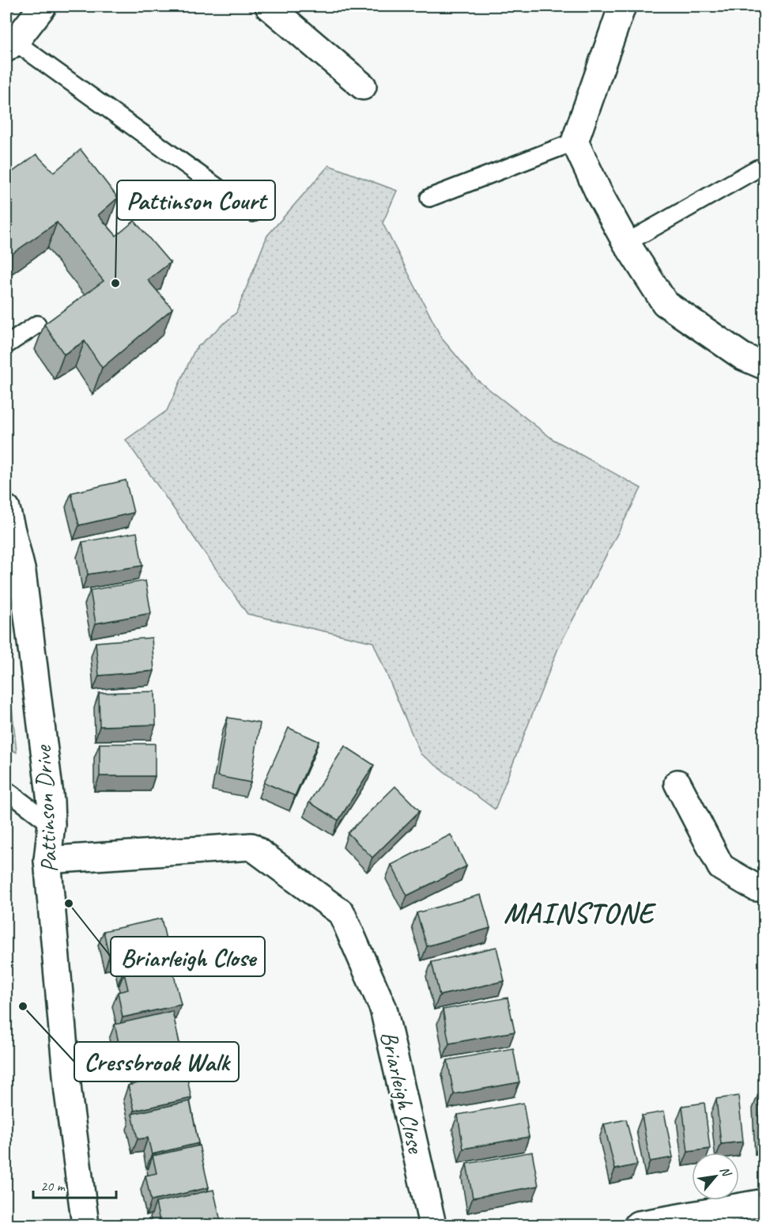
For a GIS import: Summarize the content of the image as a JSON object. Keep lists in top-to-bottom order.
{
  "streets": {
    "street": ["Pattinson Drive", "Briarleigh Close"]
  },
  "crossings": [
    ["Pattinson Drive", "Briarleigh Close"]
  ],
  "districts": ["MAINSTONE"],
  "places": ["Pattinson Court", "Briarleigh Close", "Cressbrook Walk"],
  "scale_bar": "20 m",
  "north": "top right"
}
